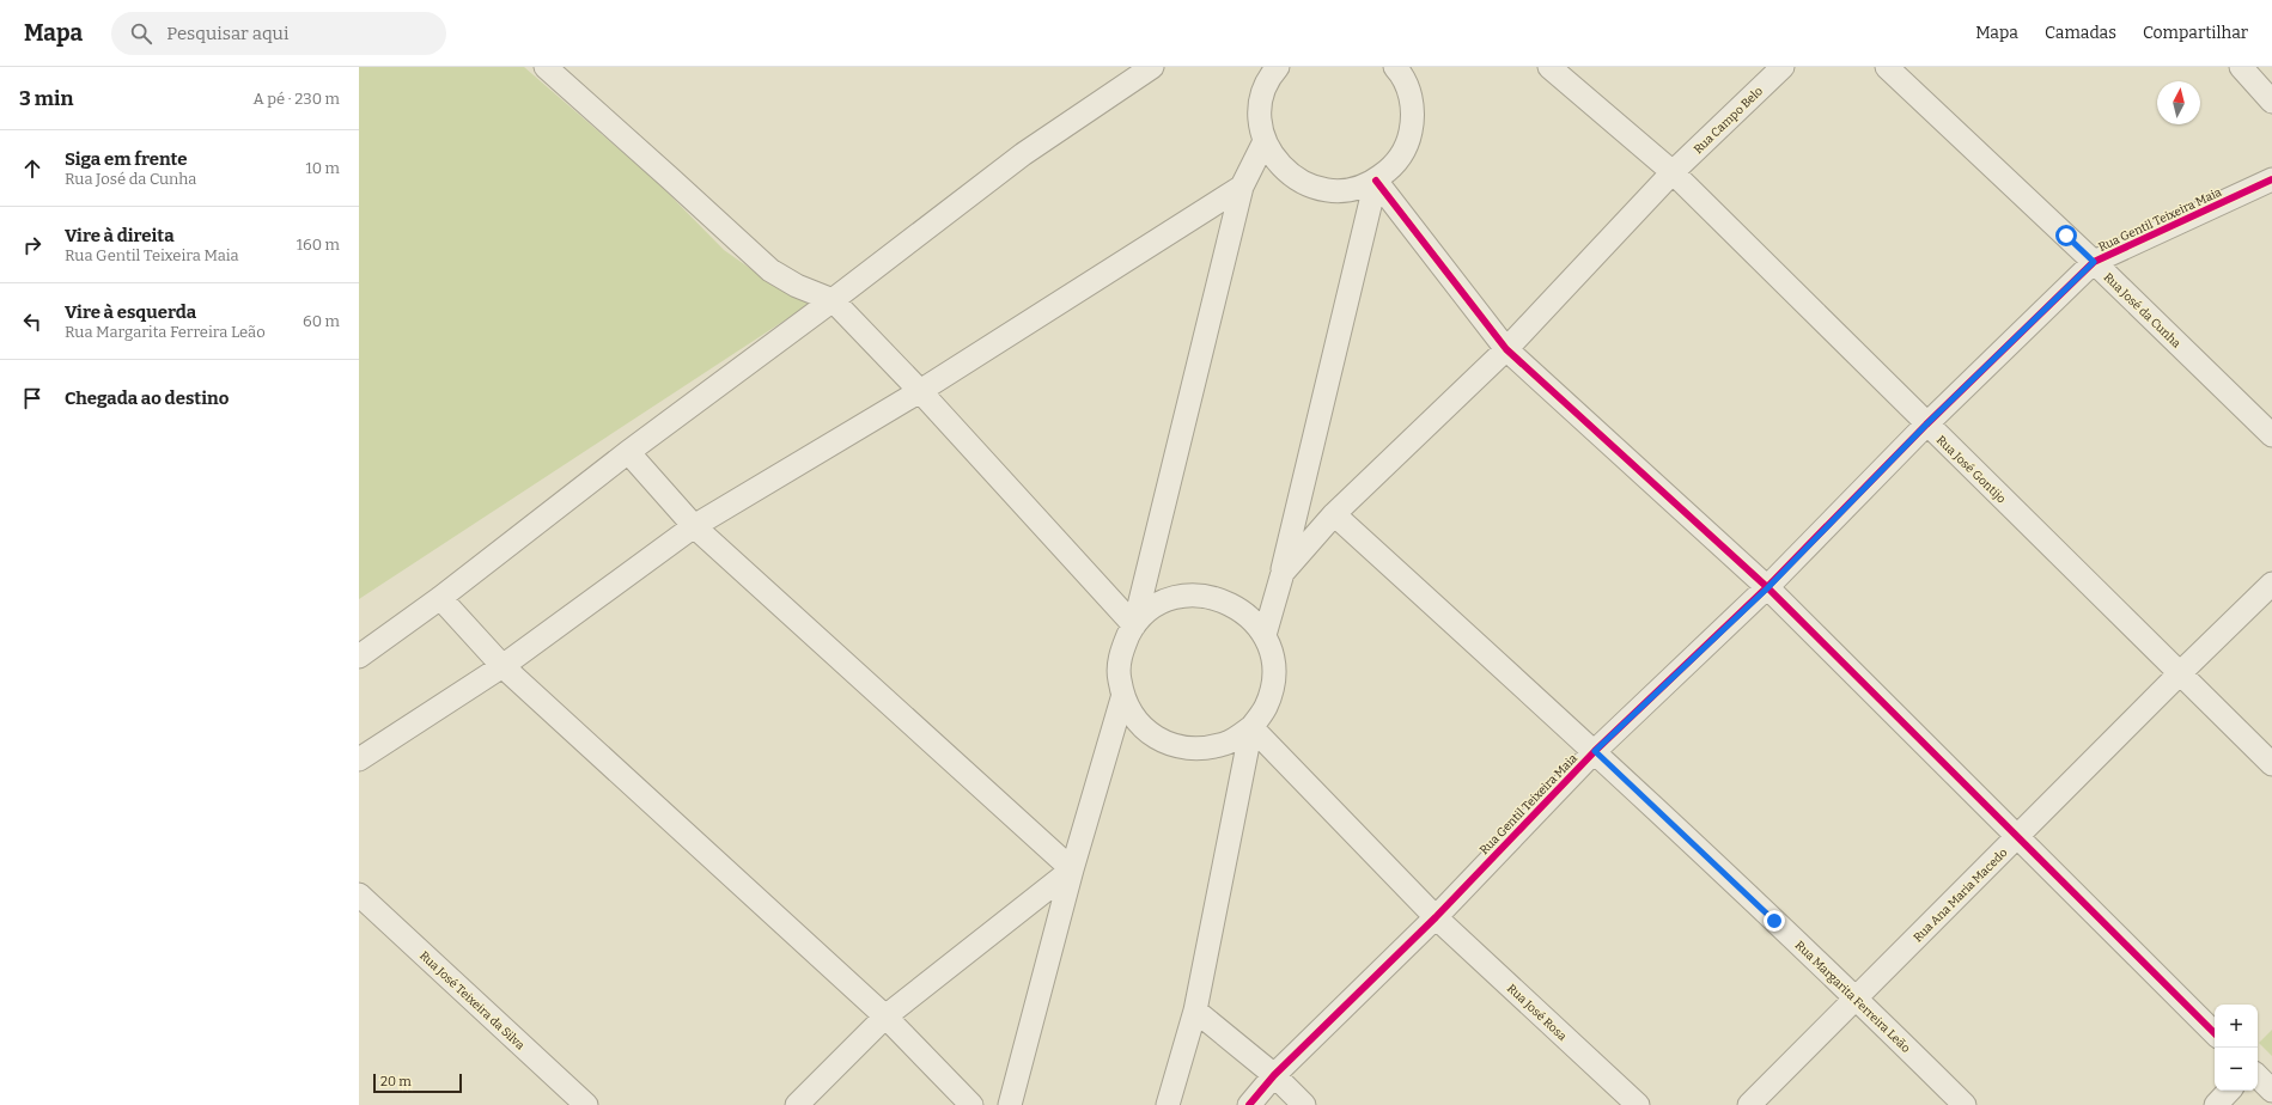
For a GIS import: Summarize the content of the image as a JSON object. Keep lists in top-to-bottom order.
{
  "streets": {
    "street": [
      "Rua Campo Belo",
      "Rua Gentil Teixeira Maia",
      "Rua José da Cunha",
      "Rua José Gontijo",
      "Rua Ana Maria Macedo",
      "Rua Margarita Ferreira Leão",
      "Rua José Teixeira da Silva",
      "Rua José Rosa"
    ]
  },
  "crossings": [
    ["Rua Campo Belo", "Rua José Gontijo"],
    ["Rua Campo Belo", "Rua Margarita Ferreira Leão"],
    ["Rua Gentil Teixeira Maia", "Rua José da Cunha"],
    ["Rua Gentil Teixeira Maia", "Rua José Gontijo"],
    ["Rua Gentil Teixeira Maia", "Rua Margarita Ferreira Leão"],
    ["Rua Gentil Teixeira Maia", "Rua José Rosa"],
    ["Rua José Gontijo", "Rua Ana Maria Macedo"],
    ["Rua Ana Maria Macedo", "Rua Margarita Ferreira Leão"]
  ],
  "scale_bar": "20 m",
  "north": "top",
  "page": {
    "header": "Mapa",
    "search": "Pesquisar aqui",
    "nav": ["Mapa", "Camadas", "Compartilhar"],
    "heading": ["3 min", "A pé · 230 m"],
    "list": [
      ["Siga em frente", "Rua José da Cunha", "10 m"],
      ["Vire à direita", "Rua Gentil Teixeira Maia", "160 m"],
      ["Vire à esquerda", "Rua Margarita Ferreira Leão", "60 m"],
      "Chegada ao destino"
    ],
    "map_buttons": ["+", "−"],
    "scale": "20 m"
  }
}
